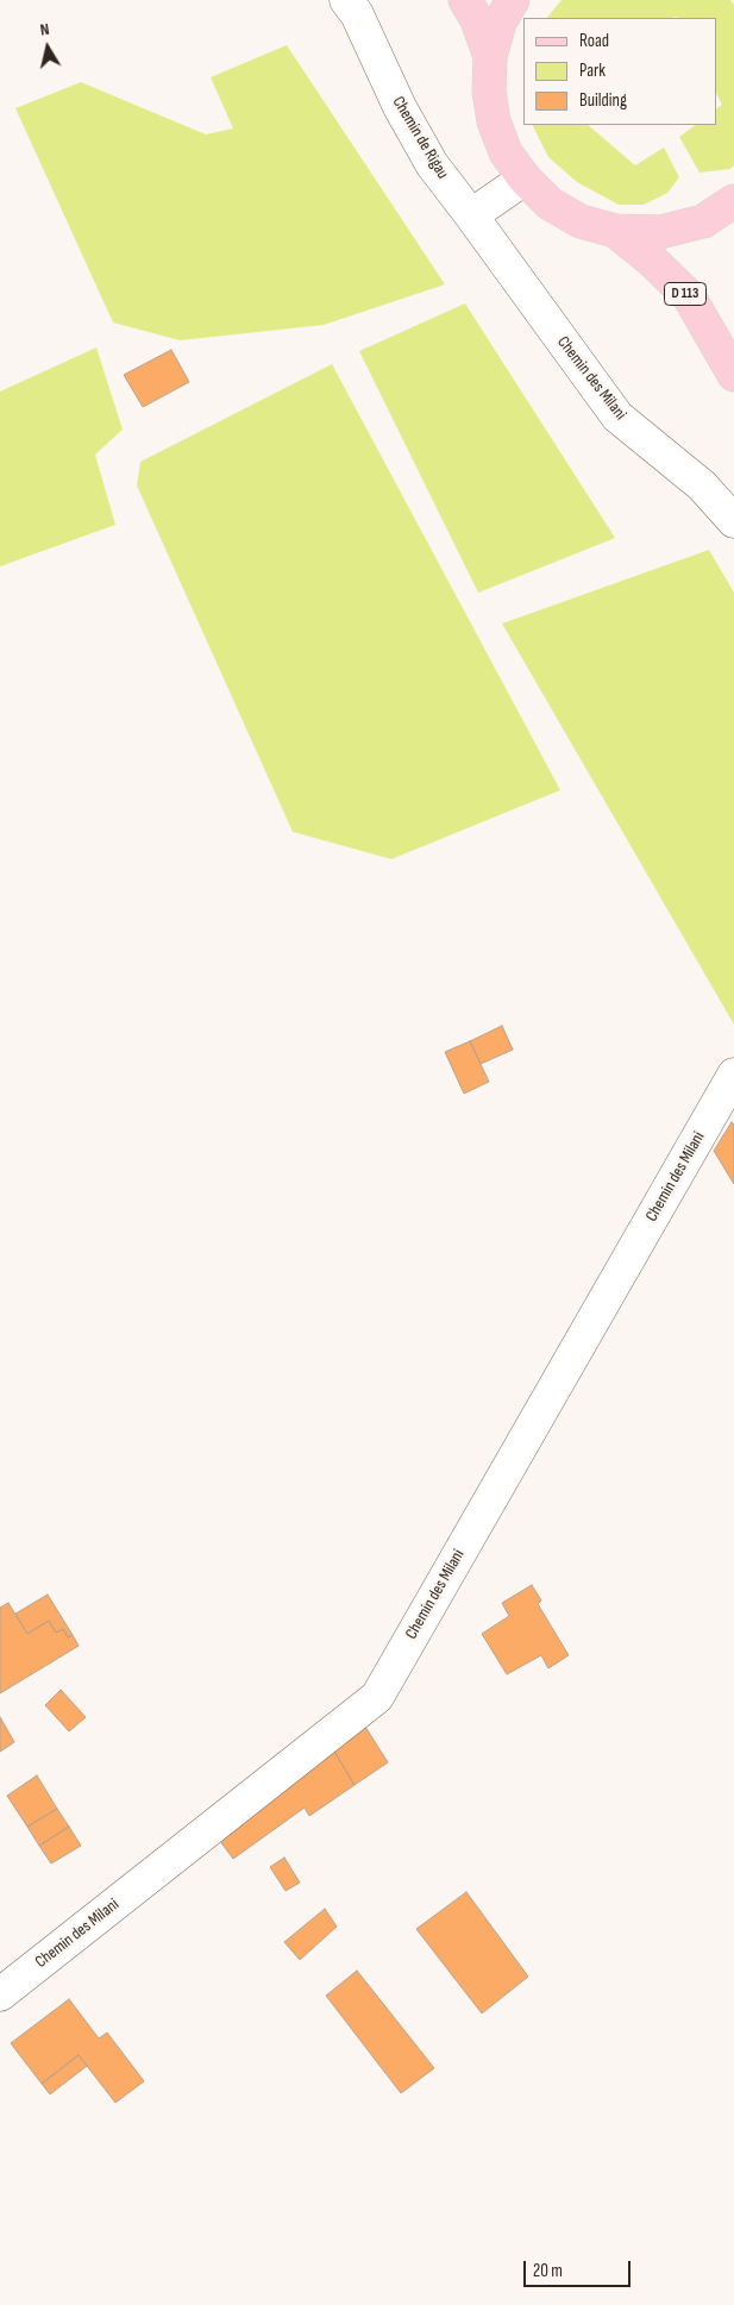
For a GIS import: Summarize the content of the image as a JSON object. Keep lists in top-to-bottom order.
{
  "streets": {
    "main road": ["D 113"],
    "street": ["Chemin de Rigau", "Chemin des Milani"]
  },
  "crossings": [
    ["Chemin de Rigau", "Chemin des Milani"]
  ],
  "legend": ["Road", "Park", "Building"],
  "scale_bar": "20 m",
  "north": "top"
}
